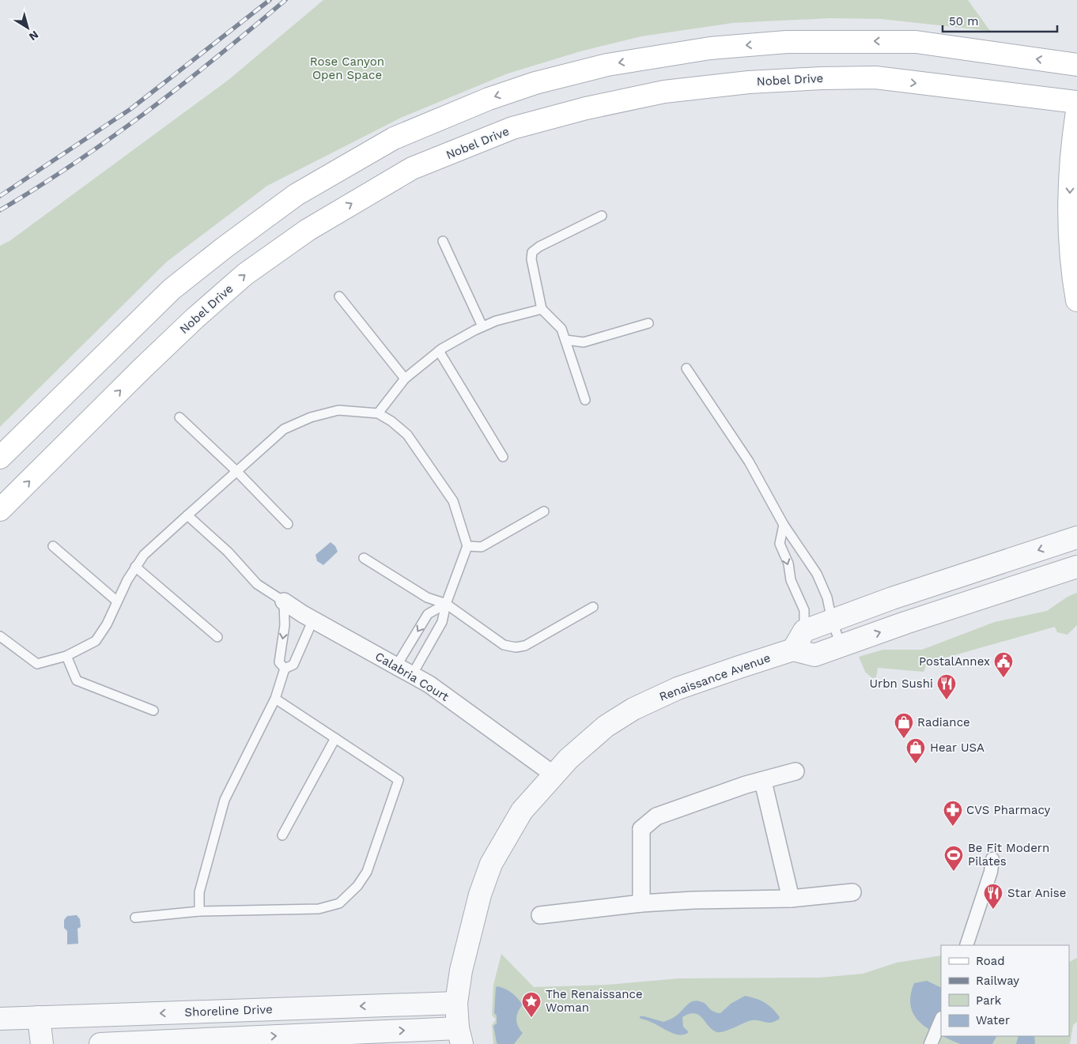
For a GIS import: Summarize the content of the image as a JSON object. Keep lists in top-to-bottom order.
{
  "streets": {
    "main road": ["Nobel Drive"],
    "street": ["Calabria Court", "Renaissance Avenue", "Shoreline Drive"]
  },
  "crossings": [
    ["Calabria Court", "Renaissance Avenue"],
    ["Renaissance Avenue", "Shoreline Drive"]
  ],
  "parks": ["Rose Canyon Open Space"],
  "places": {
    "public building": ["PostalAnnex"],
    "restaurant": ["Urbn Sushi", "Star Anise"],
    "shop": ["Radiance", "Hear USA"],
    "pharmacy": ["CVS Pharmacy"],
    "sports": ["Be Fit Modern Pilates"],
    "place": ["The Renaissance Woman"]
  },
  "legend": [
    "Road",
    "Railway",
    "Park",
    "Water"
  ],
  "scale_bar": "50 m",
  "north": "bottom right"
}
